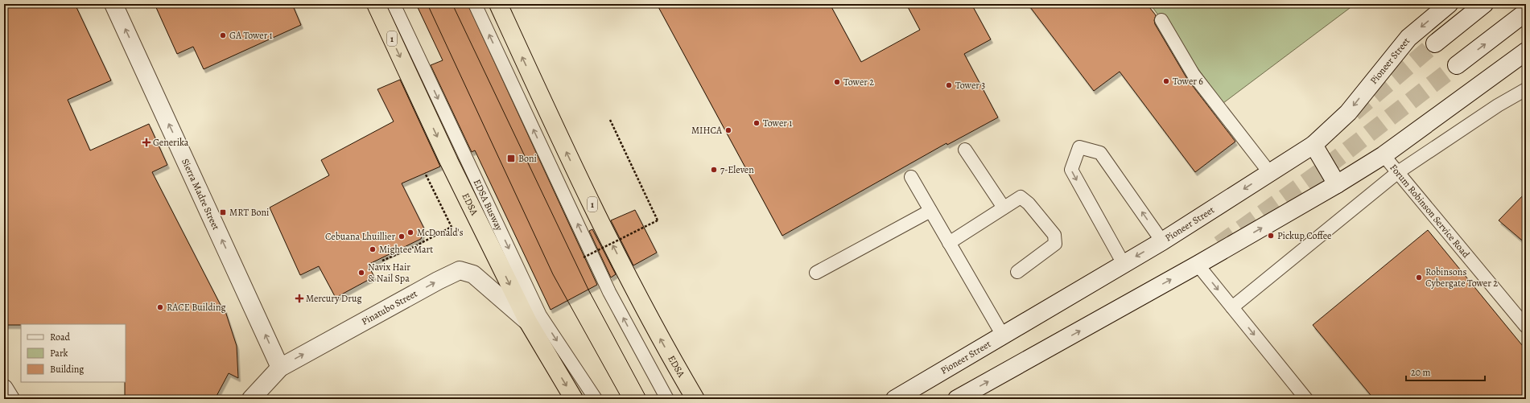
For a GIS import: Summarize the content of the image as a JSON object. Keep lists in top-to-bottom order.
{
  "streets": {
    "highway": ["1", "EDSA"],
    "main road": ["Pioneer Street", "Sierra Madre Street", "Pinatubo Street"],
    "lane": ["EDSA Busway", "Forum Robinson Service Road"]
  },
  "crossings": [
    ["Sierra Madre Street", "Pinatubo Street"],
    ["EDSA", "Pinatubo Street"]
  ],
  "one_way": ["Sierra Madre Street", "Pinatubo Street"],
  "places": {
    "other": [
      "GA Tower 1",
      "Tower 6",
      "Tower 2",
      "Tower 3",
      "Tower 1",
      "MIHCA",
      "7-Eleven",
      "McDonald's",
      "Pickup Coffee",
      "Cebuana Lhuillier",
      "Mightee Mart",
      "Navix Hair & Nail Spa",
      "Robinsons Cybergate Tower 2",
      "RACE Building"
    ],
    "health": ["Generika", "Mercury Drug"],
    "transit": ["Boni", "MRT Boni"]
  },
  "legend": ["Road", "Park", "Building"],
  "scale_bar": "20 m"
}
